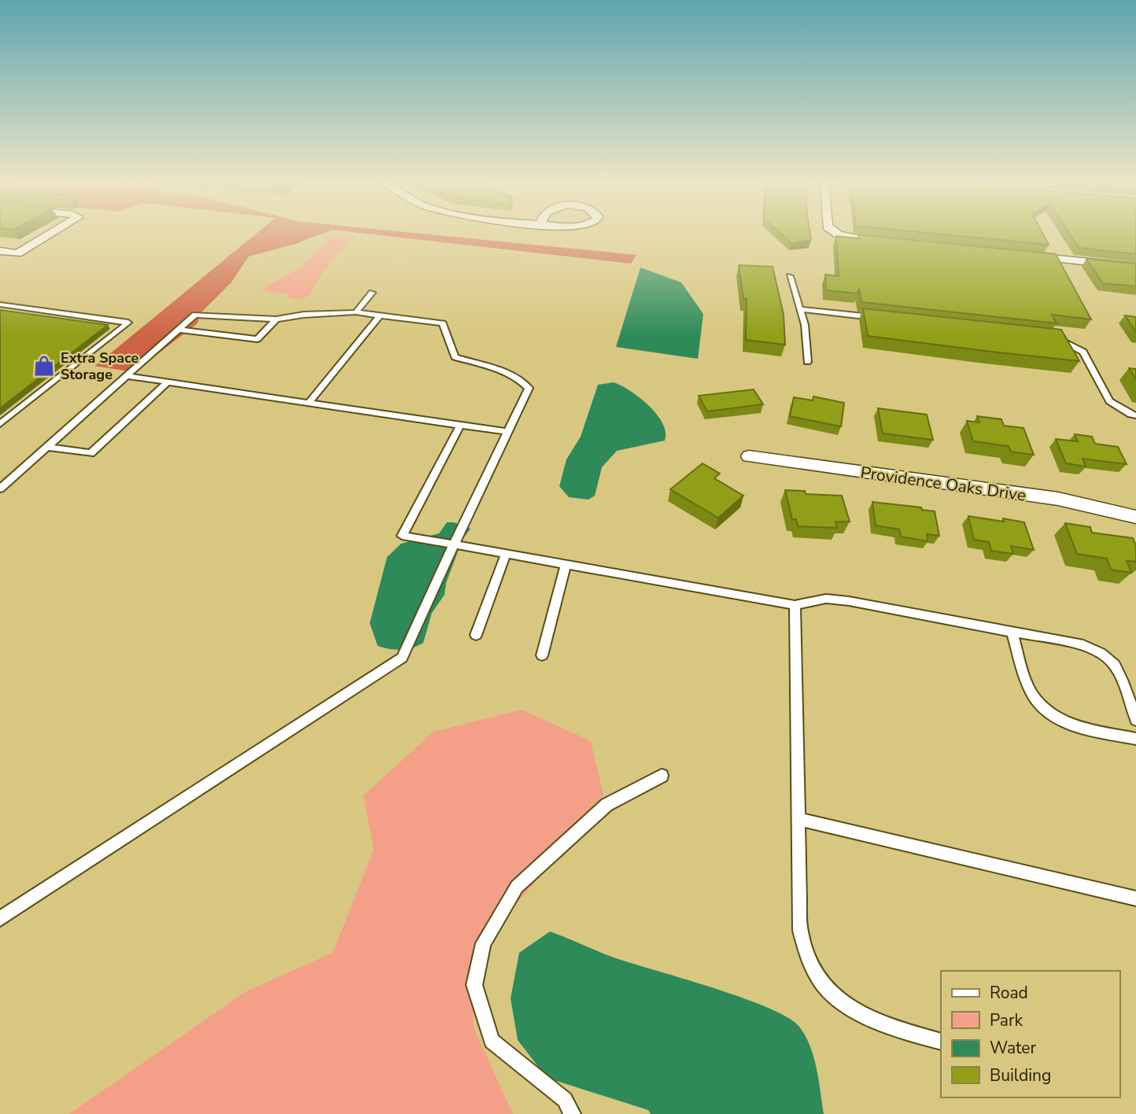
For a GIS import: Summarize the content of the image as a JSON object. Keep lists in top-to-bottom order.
{
  "streets": {
    "street": ["Providence Oaks Drive"]
  },
  "places": {
    "shop": ["Extra Space Storage"]
  },
  "legend": [
    "Road",
    "Park",
    "Water",
    "Building"
  ]
}
